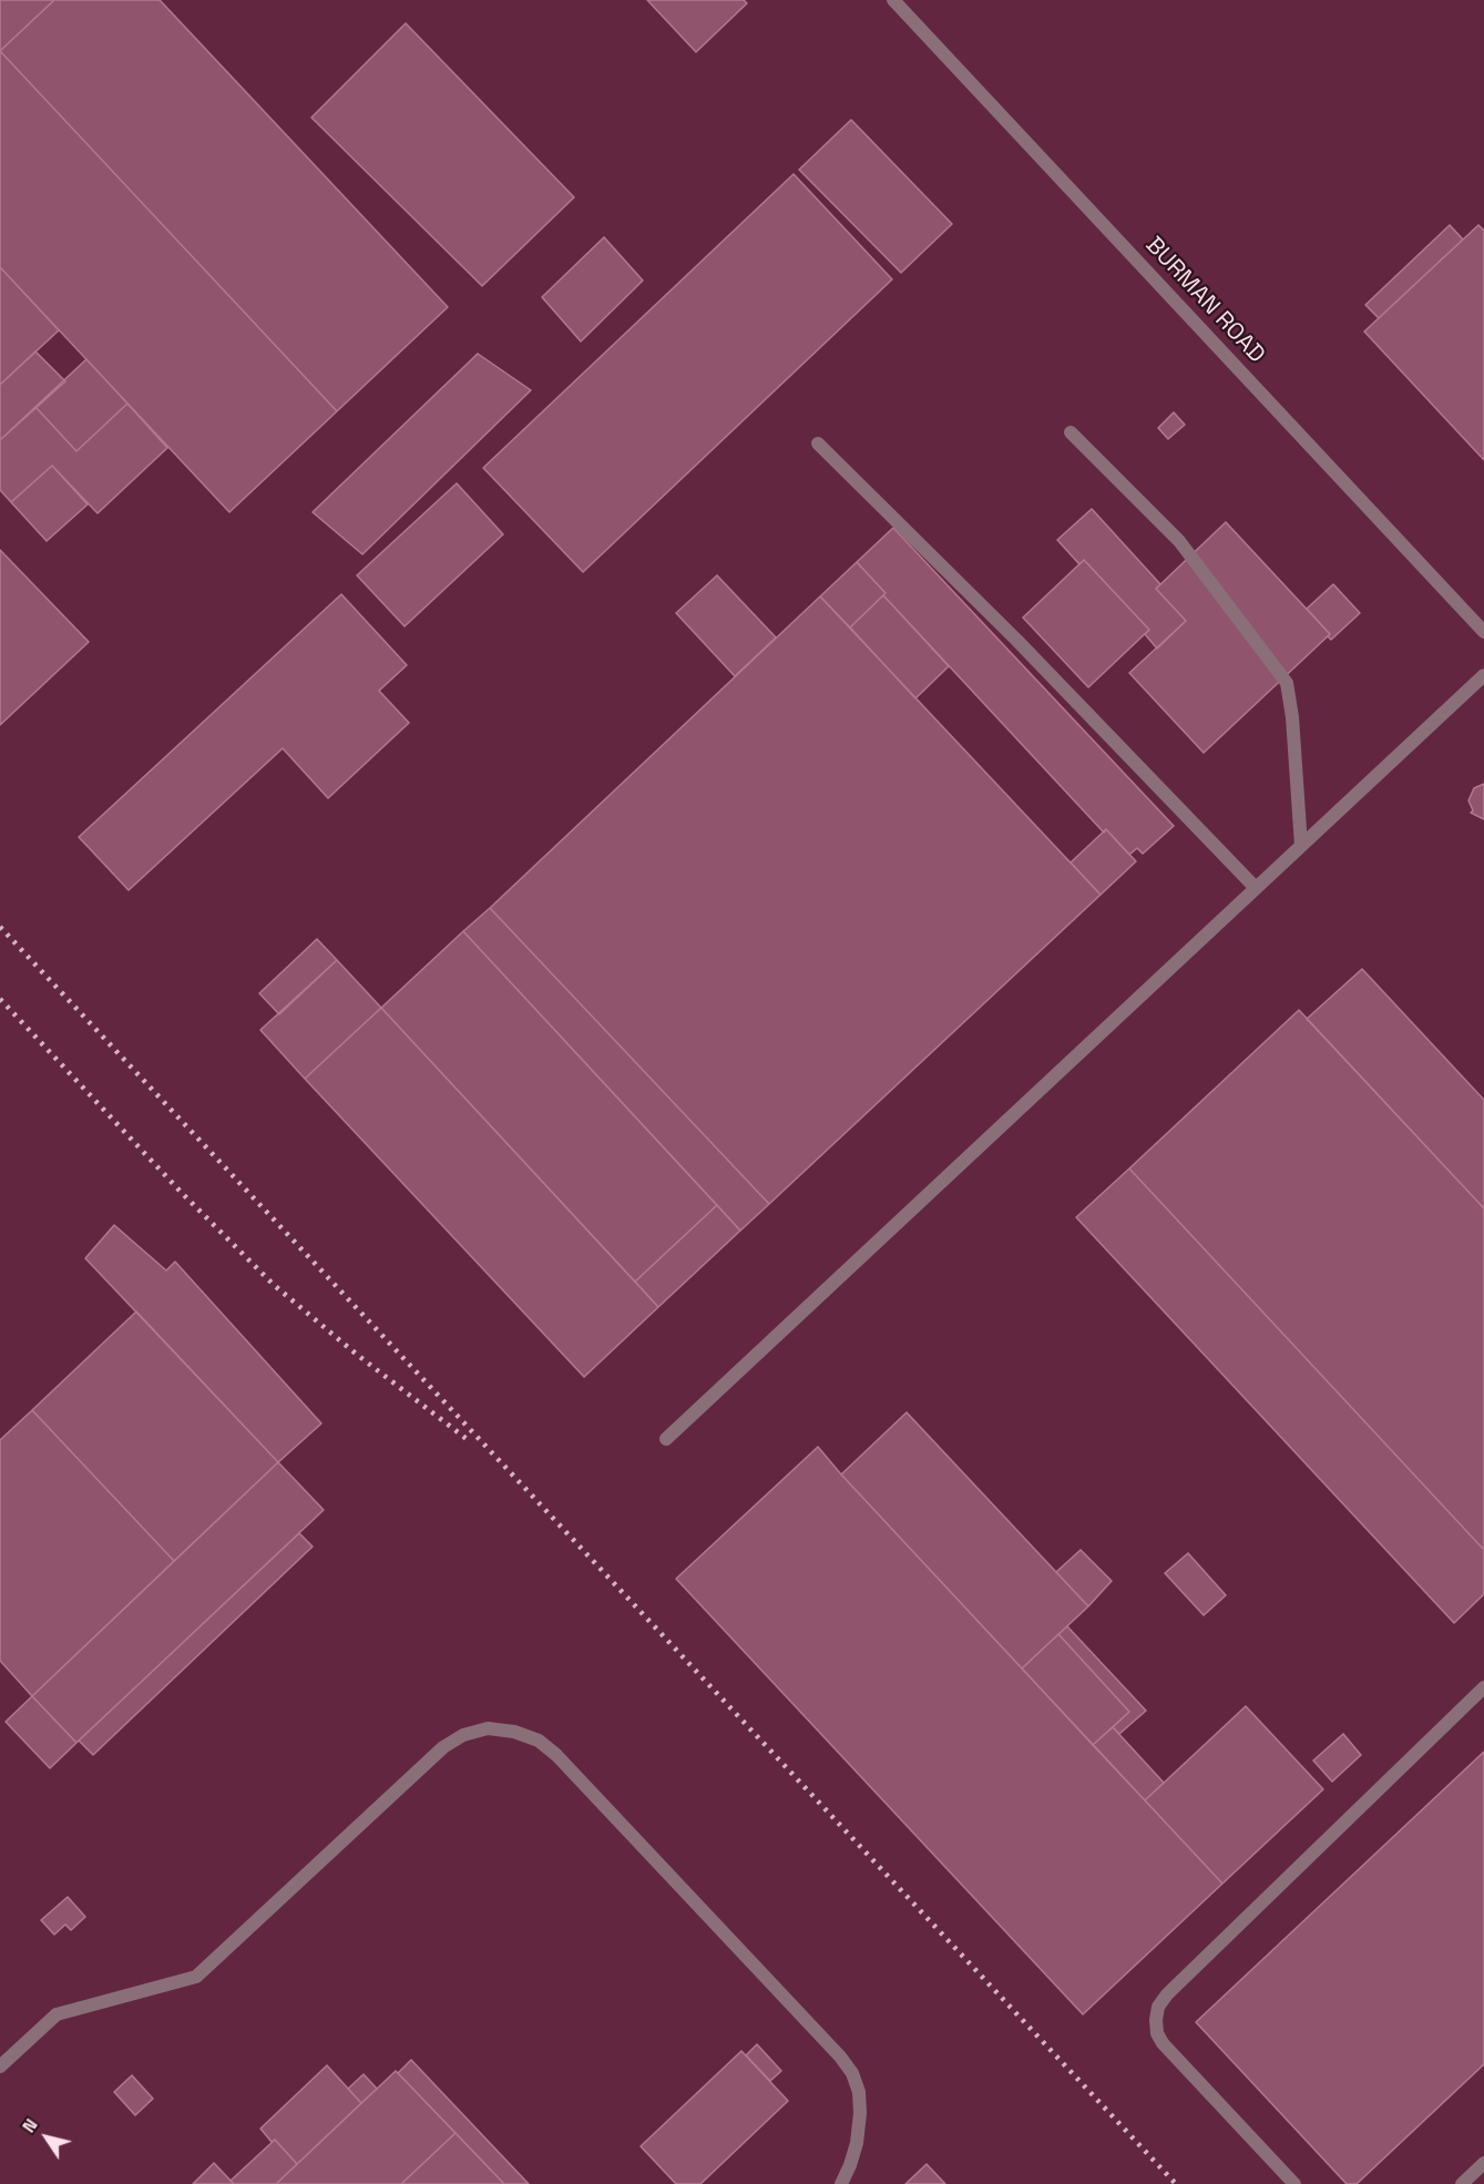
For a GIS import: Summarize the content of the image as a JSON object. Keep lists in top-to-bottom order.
{
  "streets": {
    "street": ["BURMAN ROAD"]
  },
  "north": "top left"
}
